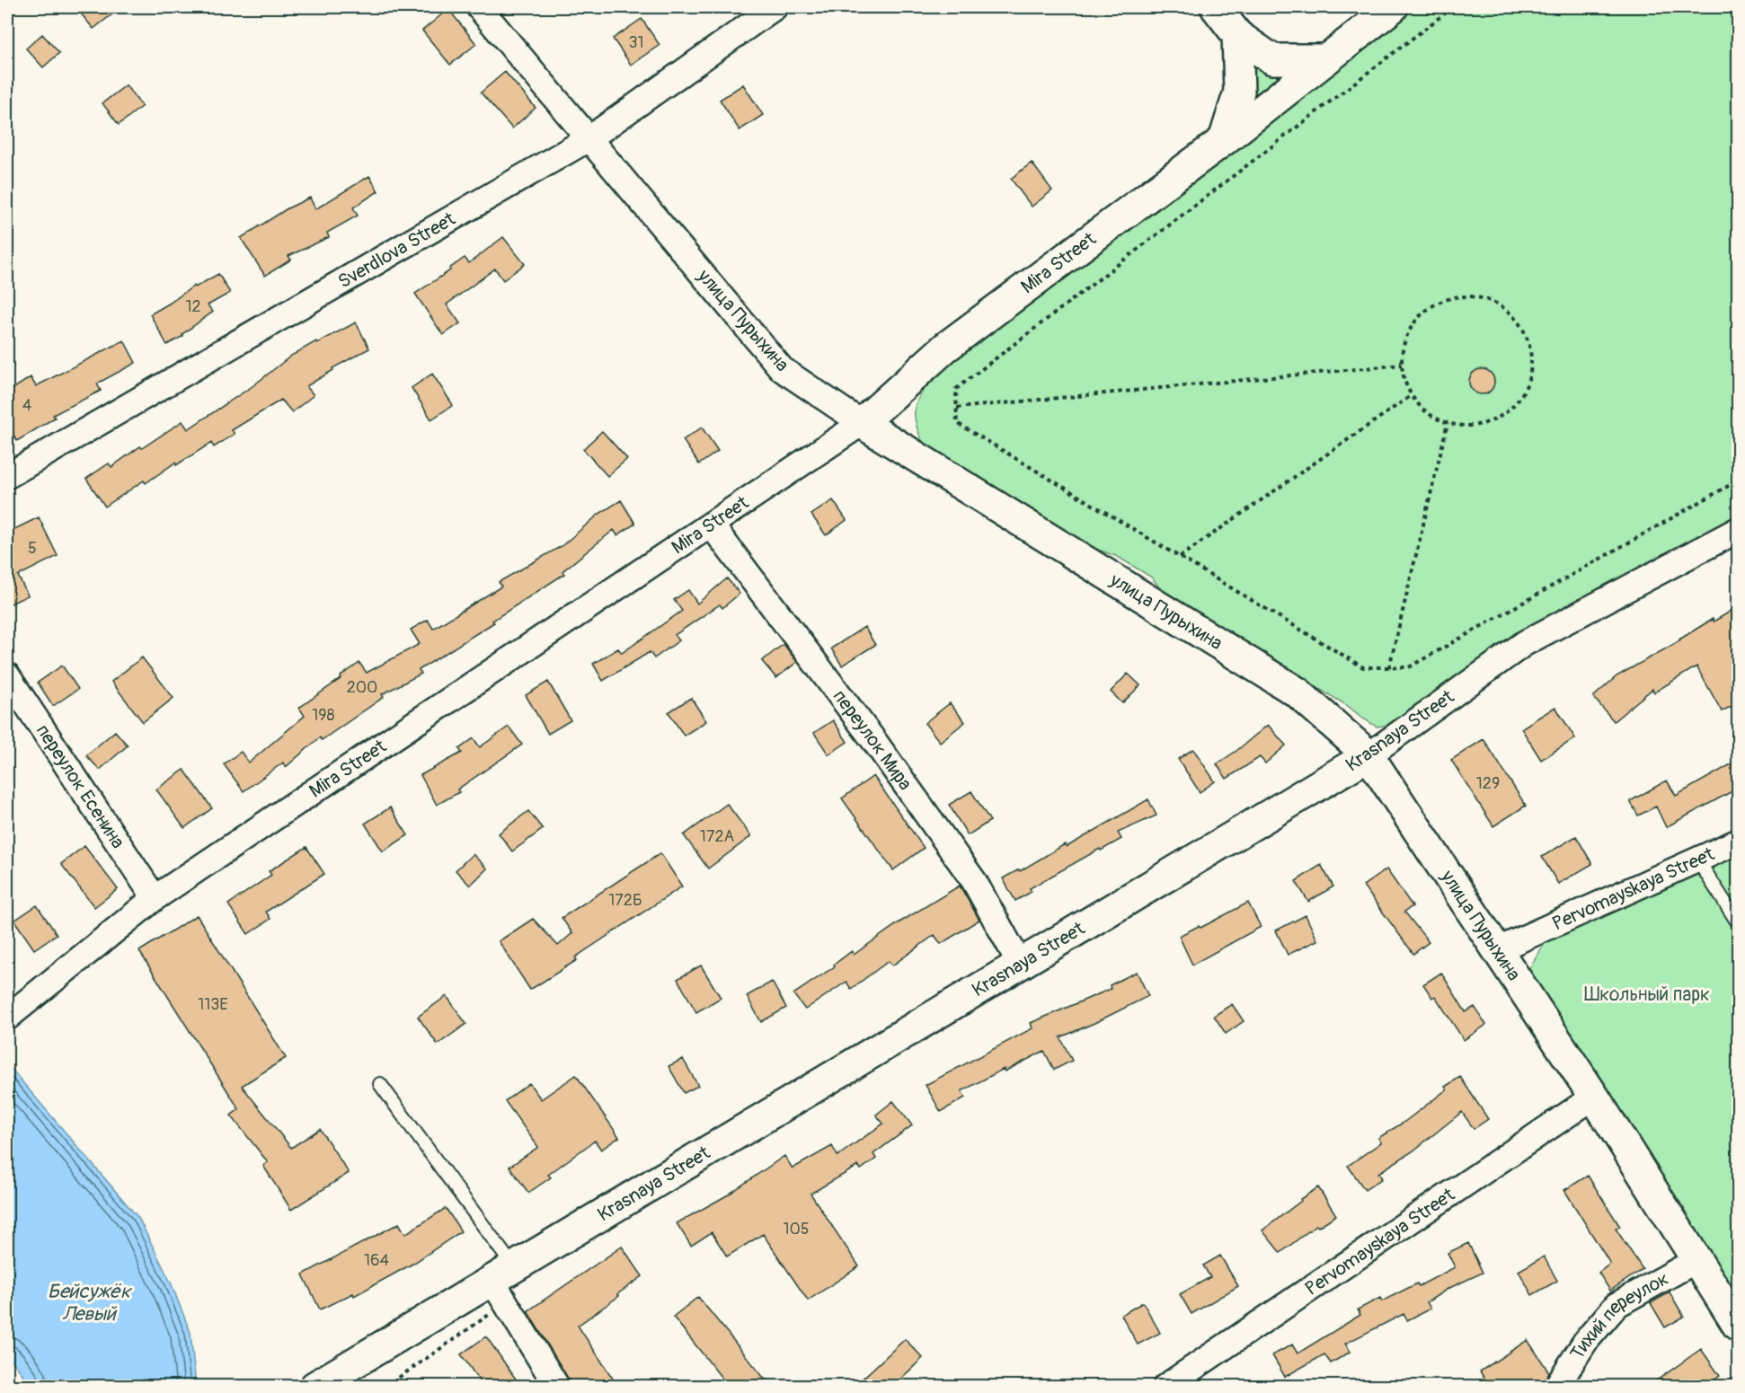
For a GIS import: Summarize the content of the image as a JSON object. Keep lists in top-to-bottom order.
{
  "streets": {
    "street": [
      "Sverdlova Street",
      "Mira Street",
      "улица Пурыхина",
      "Krasnaya Street",
      "переулок Мира",
      "переулок Есенина",
      "Pervomayskaya Street",
      "Тихий переулок"
    ]
  },
  "crossings": [
    ["Sverdlova Street", "улица Пурыхина"],
    ["Mira Street", "улица Пурыхина"],
    ["Mira Street", "переулок Мира"],
    ["Mira Street", "переулок Есенина"],
    ["улица Пурыхина", "Krasnaya Street"],
    ["улица Пурыхина", "Pervomayskaya Street"],
    ["улица Пурыхина", "Тихий переулок"],
    ["Krasnaya Street", "переулок Мира"]
  ],
  "water": ["Бейсужёк Левый"],
  "parks": ["Школьный парк"],
  "house_numbers": [
    "31",
    "12",
    "4",
    "5",
    "200",
    "198",
    "129",
    "172А",
    "172Б",
    "113Е",
    "105",
    "164"
  ]
}
